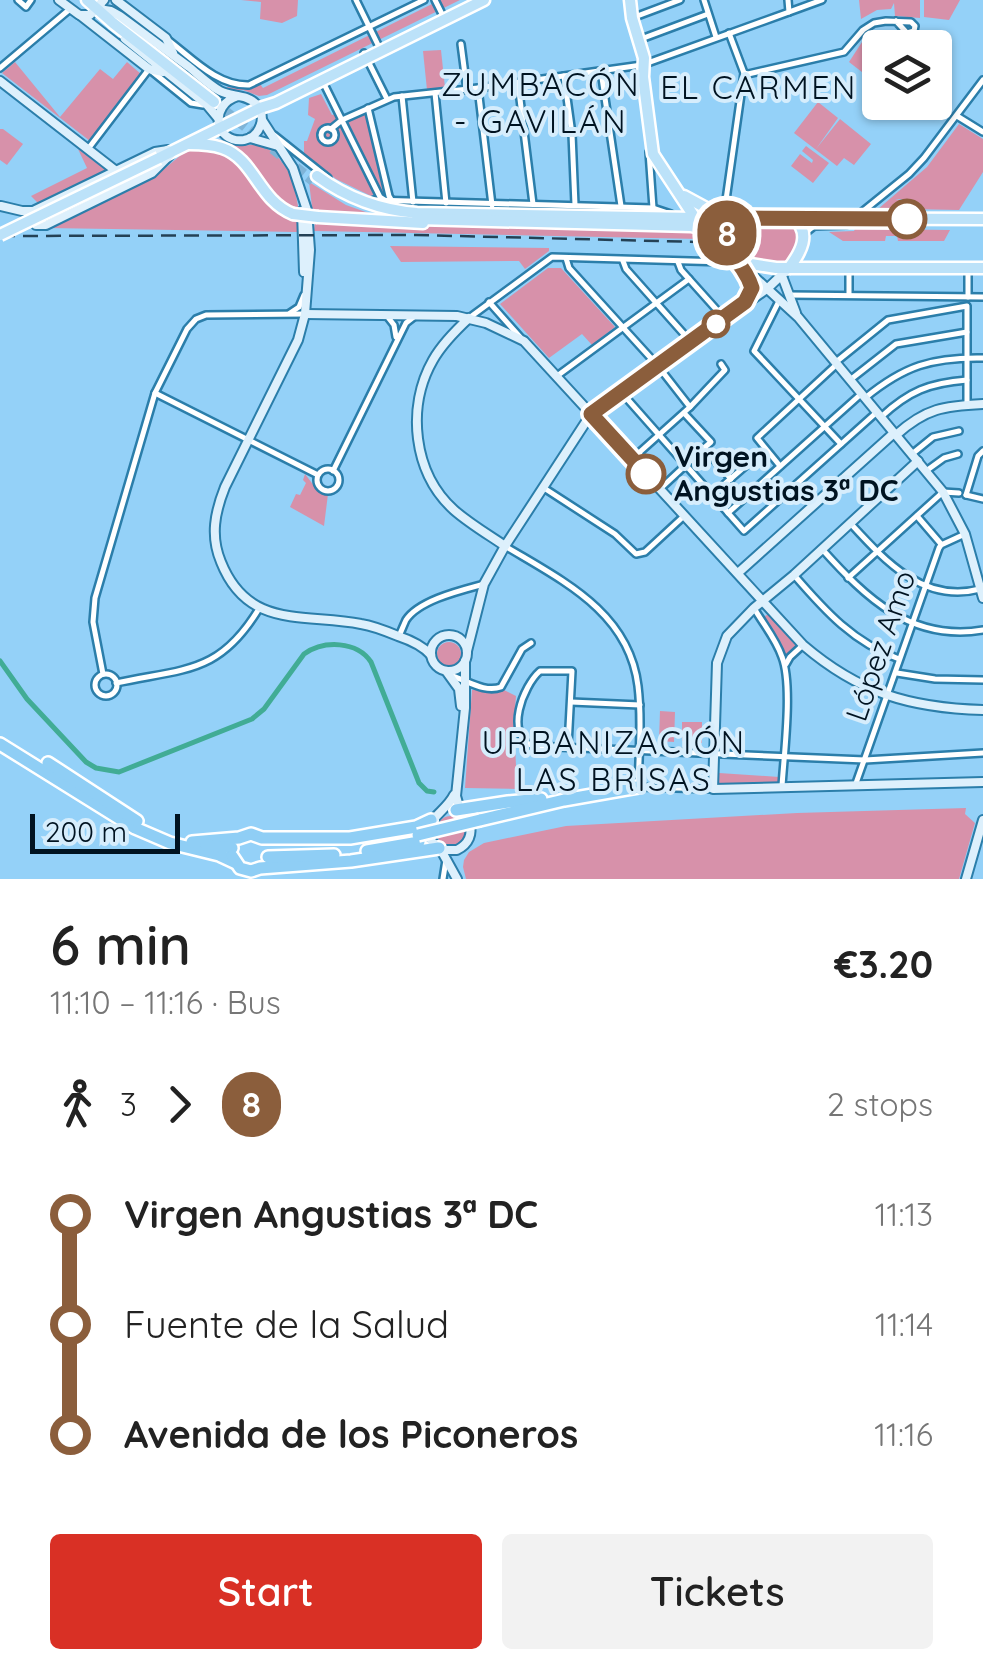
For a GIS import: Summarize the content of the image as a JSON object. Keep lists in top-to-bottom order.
{
  "streets": {
    "street": ["López Amo"]
  },
  "districts": ["ZUMBACÓN - GAVILÁN", "EL CARMEN", "URBANIZACIÓN LAS BRISAS"],
  "places": ["Virgen Angustias 3ª DC"],
  "lines": ["bus line 8"],
  "scale_bar": "200 m",
  "page": {
    "on_map": "8",
    "scale": "200 m",
    "heading": ["6 min", "11:10 – 11:16 · Bus", "€3.20"],
    "legs": ["3", "8", "2 stops"],
    "list": [
      {
        "name": "Virgen Angustias 3ª DC",
        "value": "11:13"
      },
      {
        "name": "Fuente de la Salud",
        "value": "11:14"
      },
      {
        "name": "Avenida de los Piconeros",
        "value": "11:16"
      }
    ],
    "buttons": ["Start", "Tickets"]
  }
}
